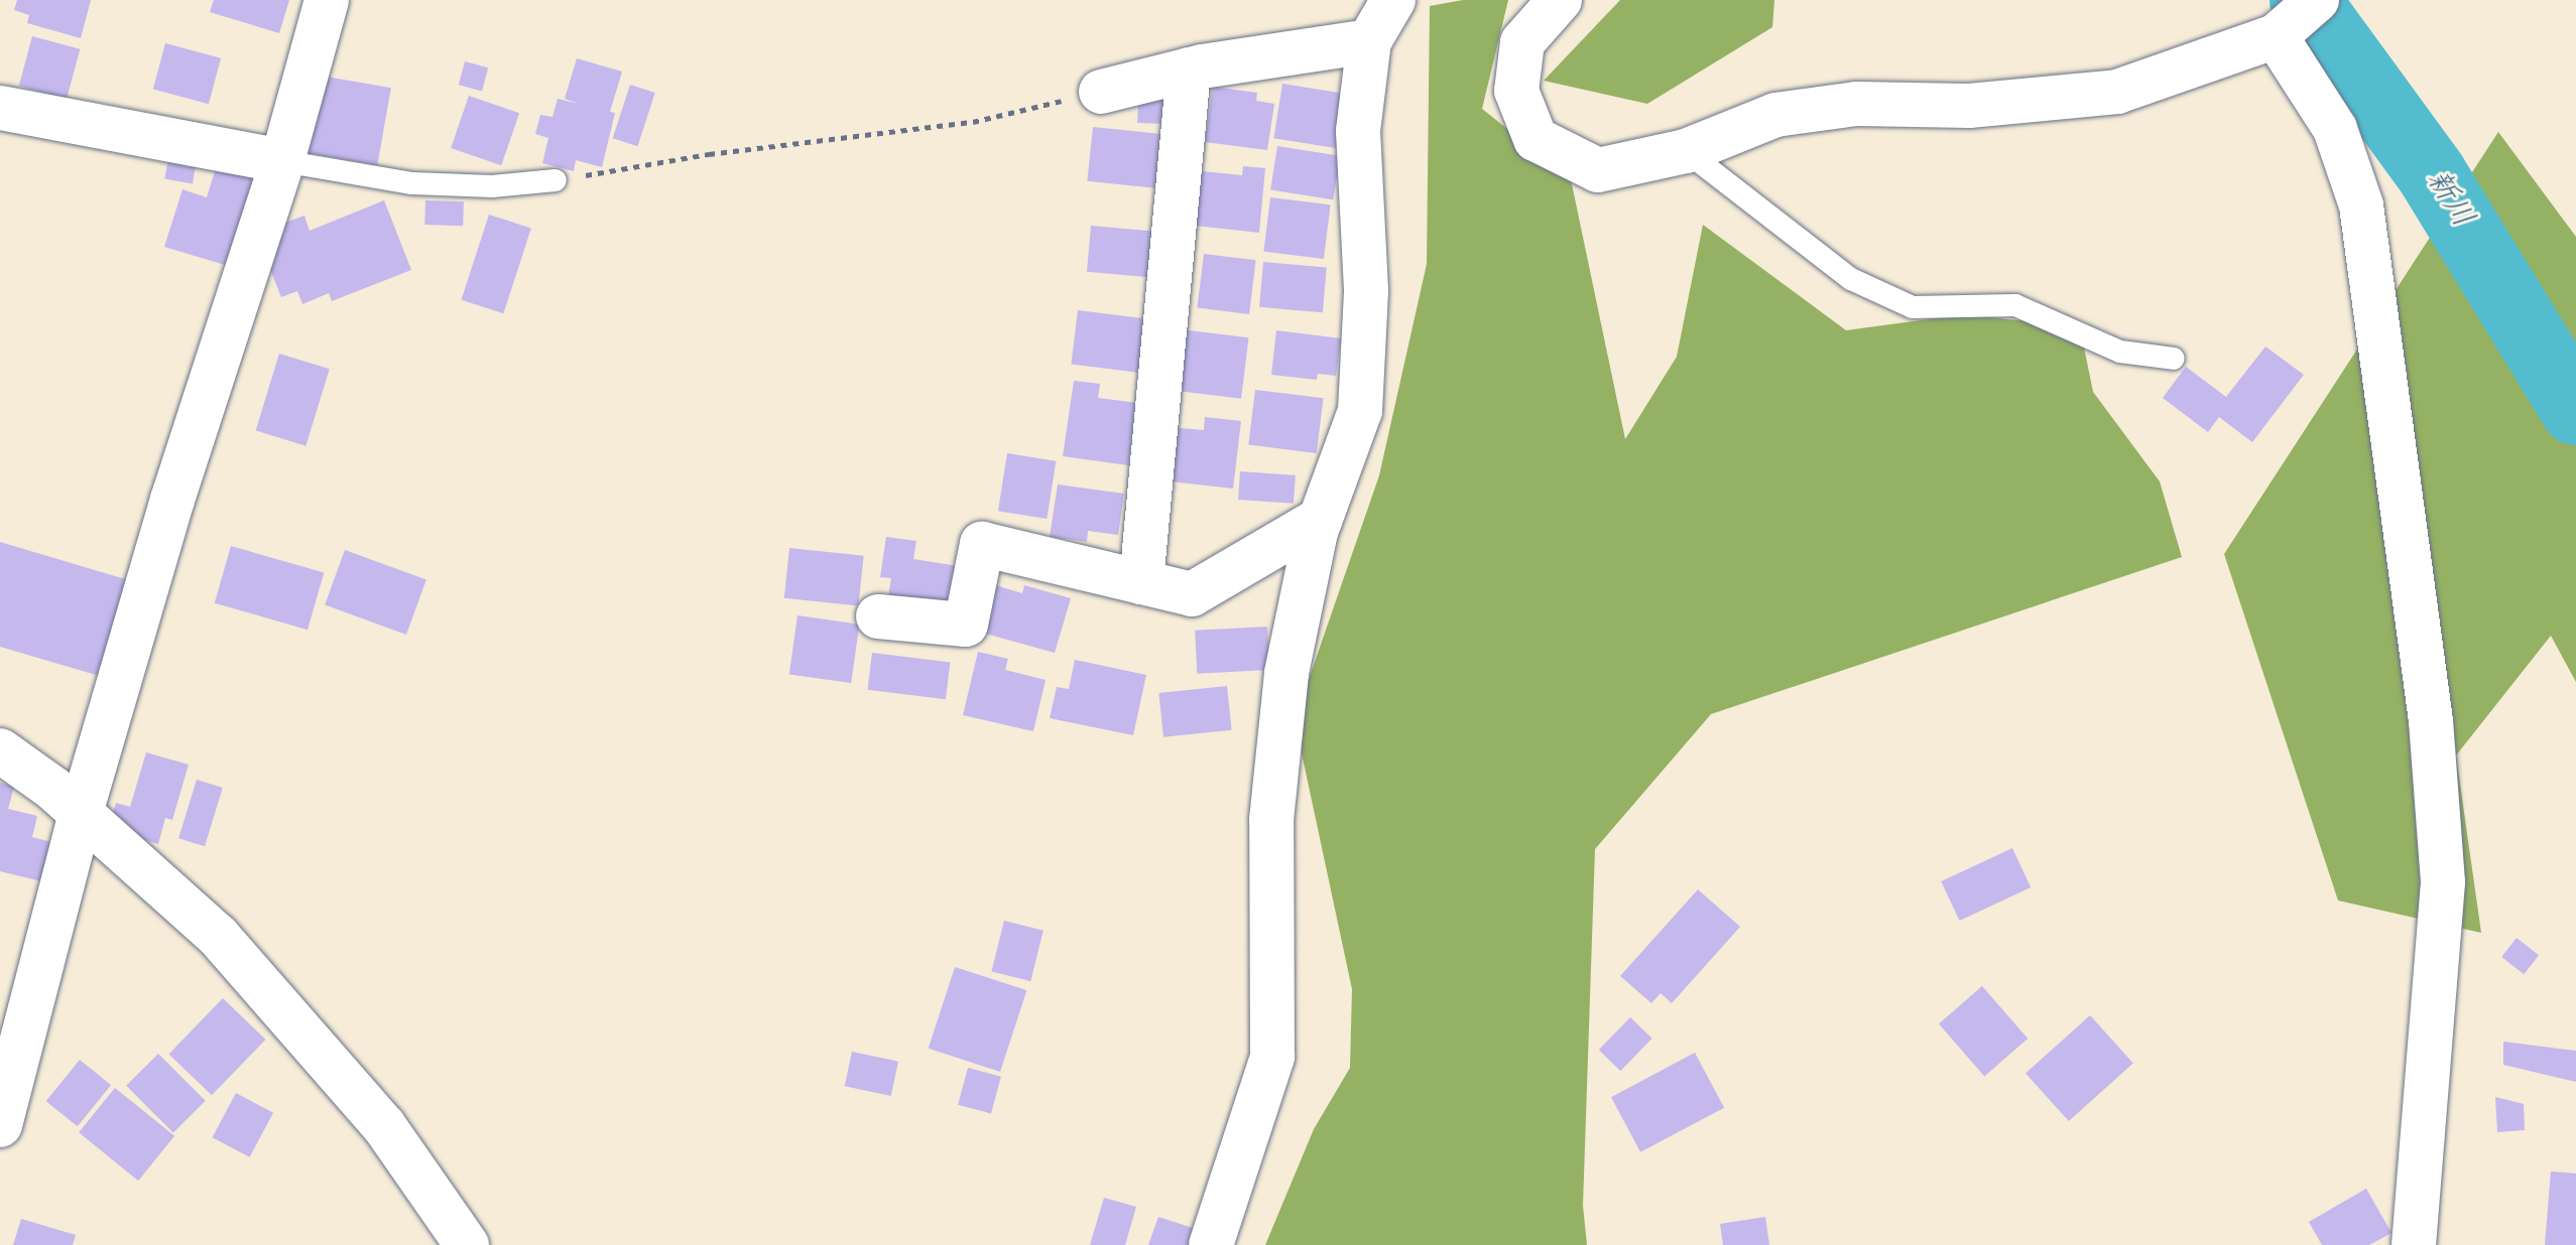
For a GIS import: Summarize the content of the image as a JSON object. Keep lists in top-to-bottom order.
{
  "water": ["新川"]
}
